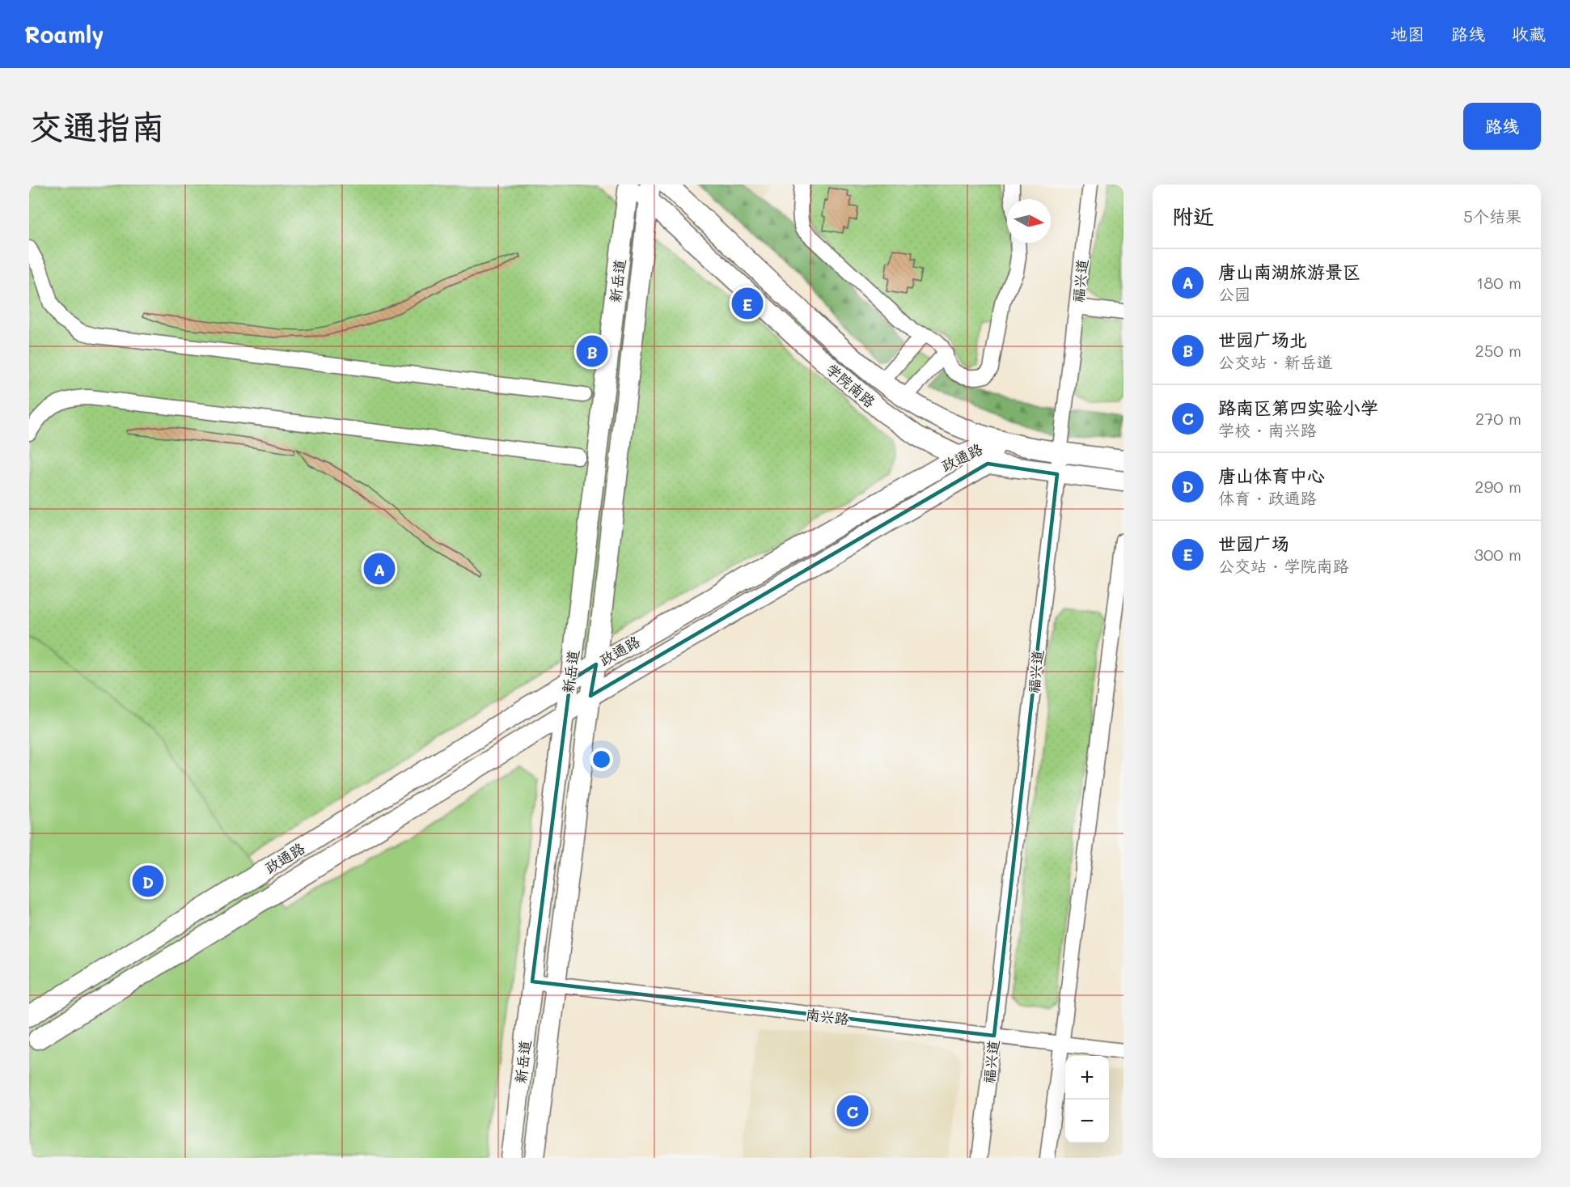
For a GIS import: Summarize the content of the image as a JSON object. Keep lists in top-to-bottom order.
{
  "streets": {
    "main road": ["新岳道", "学院南路", "政通路"],
    "street": ["福兴道", "南兴路"]
  },
  "crossings": [
    ["新岳道", "学院南路"],
    ["新岳道", "政通路"],
    ["新岳道", "南兴路"],
    ["福兴道", "学院南路"],
    ["福兴道", "南兴路"],
    ["学院南路", "政通路"]
  ],
  "north": "right",
  "page": {
    "header": "Roamly",
    "nav": ["地图", "路线", "收藏"],
    "buttons": "路线",
    "title": "交通指南",
    "heading": ["附近", "5个结果"],
    "list": [
      {
        "mark": "A",
        "name": "唐山南湖旅游景区",
        "note": "公园",
        "value": "180 m"
      },
      {
        "mark": "B",
        "name": "世园广场北",
        "note": "公交站 · 新岳道",
        "value": "250 m"
      },
      {
        "mark": "C",
        "name": "路南区第四实验小学",
        "note": "学校 · 南兴路",
        "value": "270 m"
      },
      {
        "mark": "D",
        "name": "唐山体育中心",
        "note": "体育 · 政通路",
        "value": "290 m"
      },
      {
        "mark": "E",
        "name": "世园广场",
        "note": "公交站 · 学院南路",
        "value": "300 m"
      }
    ],
    "pins": [
      "E",
      "B",
      "A",
      "D",
      "C"
    ],
    "map_buttons": ["+", "−"]
  }
}
